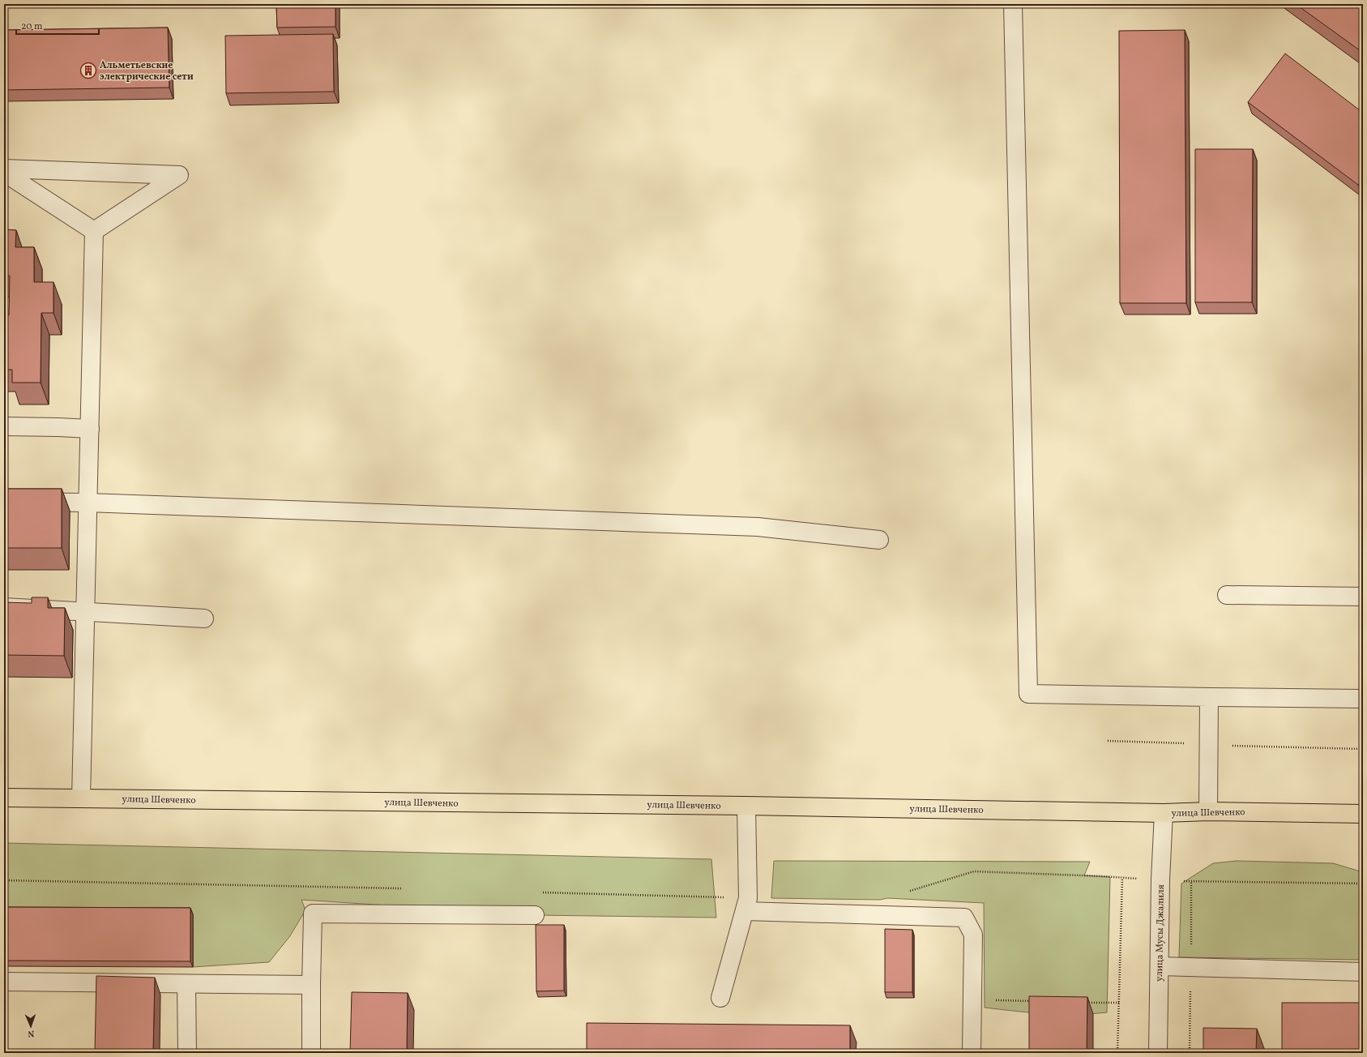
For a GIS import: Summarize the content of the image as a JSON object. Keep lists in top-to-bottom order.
{
  "streets": {
    "main road": ["улица Шевченко"],
    "street": ["улица Мусы Джалиля"]
  },
  "crossings": [
    ["улица Шевченко", "улица Мусы Джалиля"]
  ],
  "places": {
    "building": ["Альметьевские электрические сети"]
  },
  "scale_bar": "20 m",
  "north": "bottom"
}
